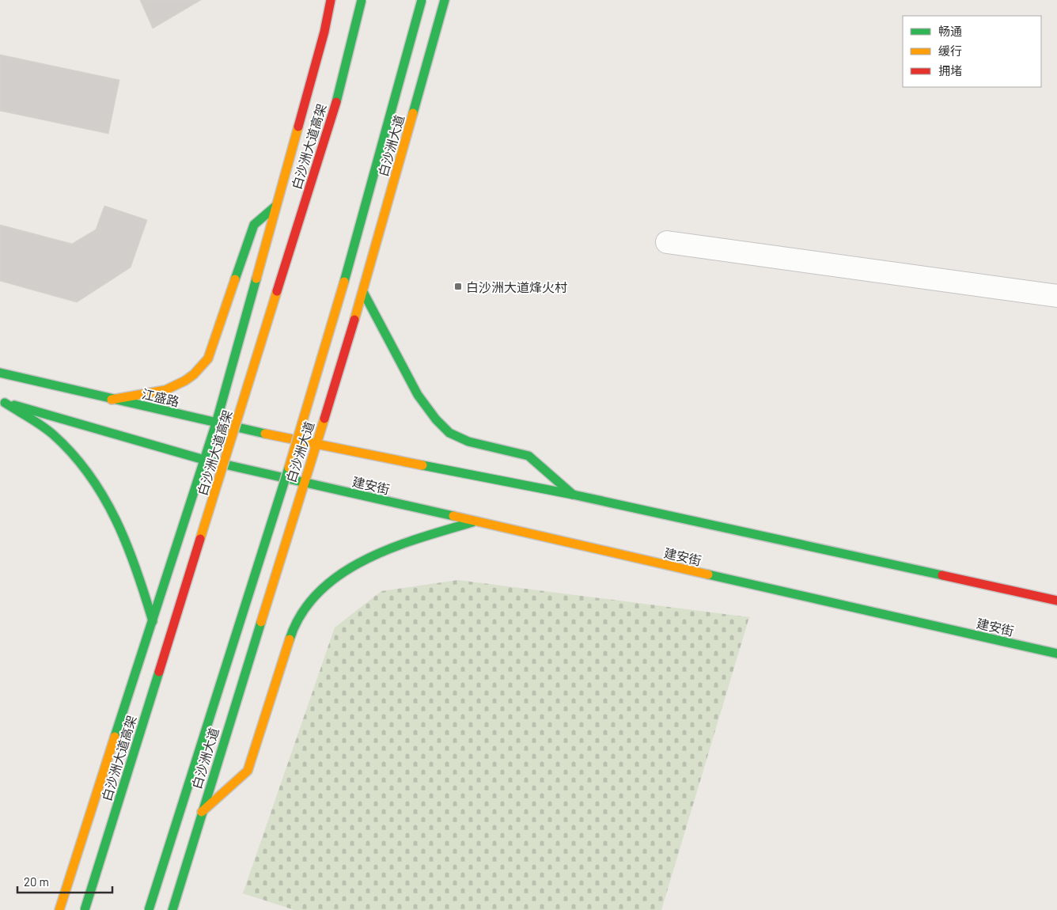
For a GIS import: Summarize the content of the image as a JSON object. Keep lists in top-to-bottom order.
{
  "streets": {
    "main road": [
      "白沙洲大道",
      "白沙洲大道高架",
      "江盛路",
      "建安街"
    ]
  },
  "crossings": [
    ["白沙洲大道", "江盛路"],
    ["白沙洲大道", "建安街"]
  ],
  "places": {
    "transit": ["白沙洲大道烽火村"]
  },
  "legend": ["畅通", "缓行", "拥堵"],
  "scale_bar": "20 m"
}
